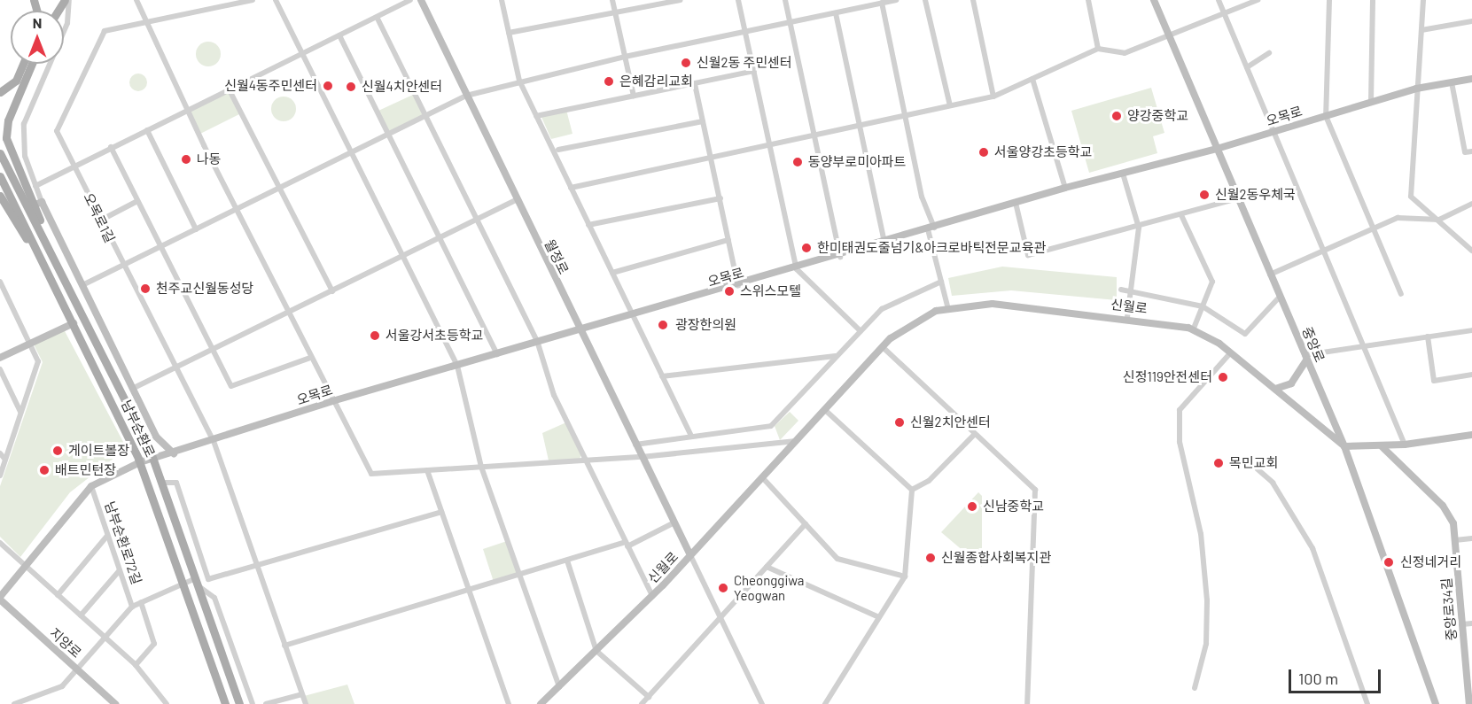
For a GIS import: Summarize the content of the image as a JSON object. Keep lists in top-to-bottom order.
{
  "streets": {
    "main road": [
      "오목로",
      "월정로",
      "신월로",
      "중앙로",
      "남부순환로",
      "중앙로34길",
      "지양로"
    ],
    "street": ["오목로1길", "남부순환로72길"]
  },
  "crossings": [
    ["오목로", "오목로1길"],
    ["오목로", "월정로"],
    ["오목로", "중앙로"],
    ["오목로", "남부순환로"],
    ["월정로", "신월로"],
    ["신월로", "중앙로"]
  ],
  "places": [
    "신월2동 주민센터",
    "은혜감리교회",
    "신월4동주민센터",
    "신월4치안센터",
    "양강중학교",
    "서울양강초등학교",
    "나동",
    "동양부로미아파트",
    "신월2동우체국",
    "한미태권도줄넘기&아크로바틱전문교육관",
    "천주교신월동성당",
    "스위스모텔",
    "광장한의원",
    "서울강서초등학교",
    "신정119안전센터",
    "신월2치안센터",
    "게이트볼장",
    "목민교회",
    "배트민턴장",
    "신남중학교",
    "신월종합사회복지관",
    "신정네거리",
    "Cheonggiwa Yeogwan"
  ],
  "scale_bar": "100 m",
  "north": "top"
}
